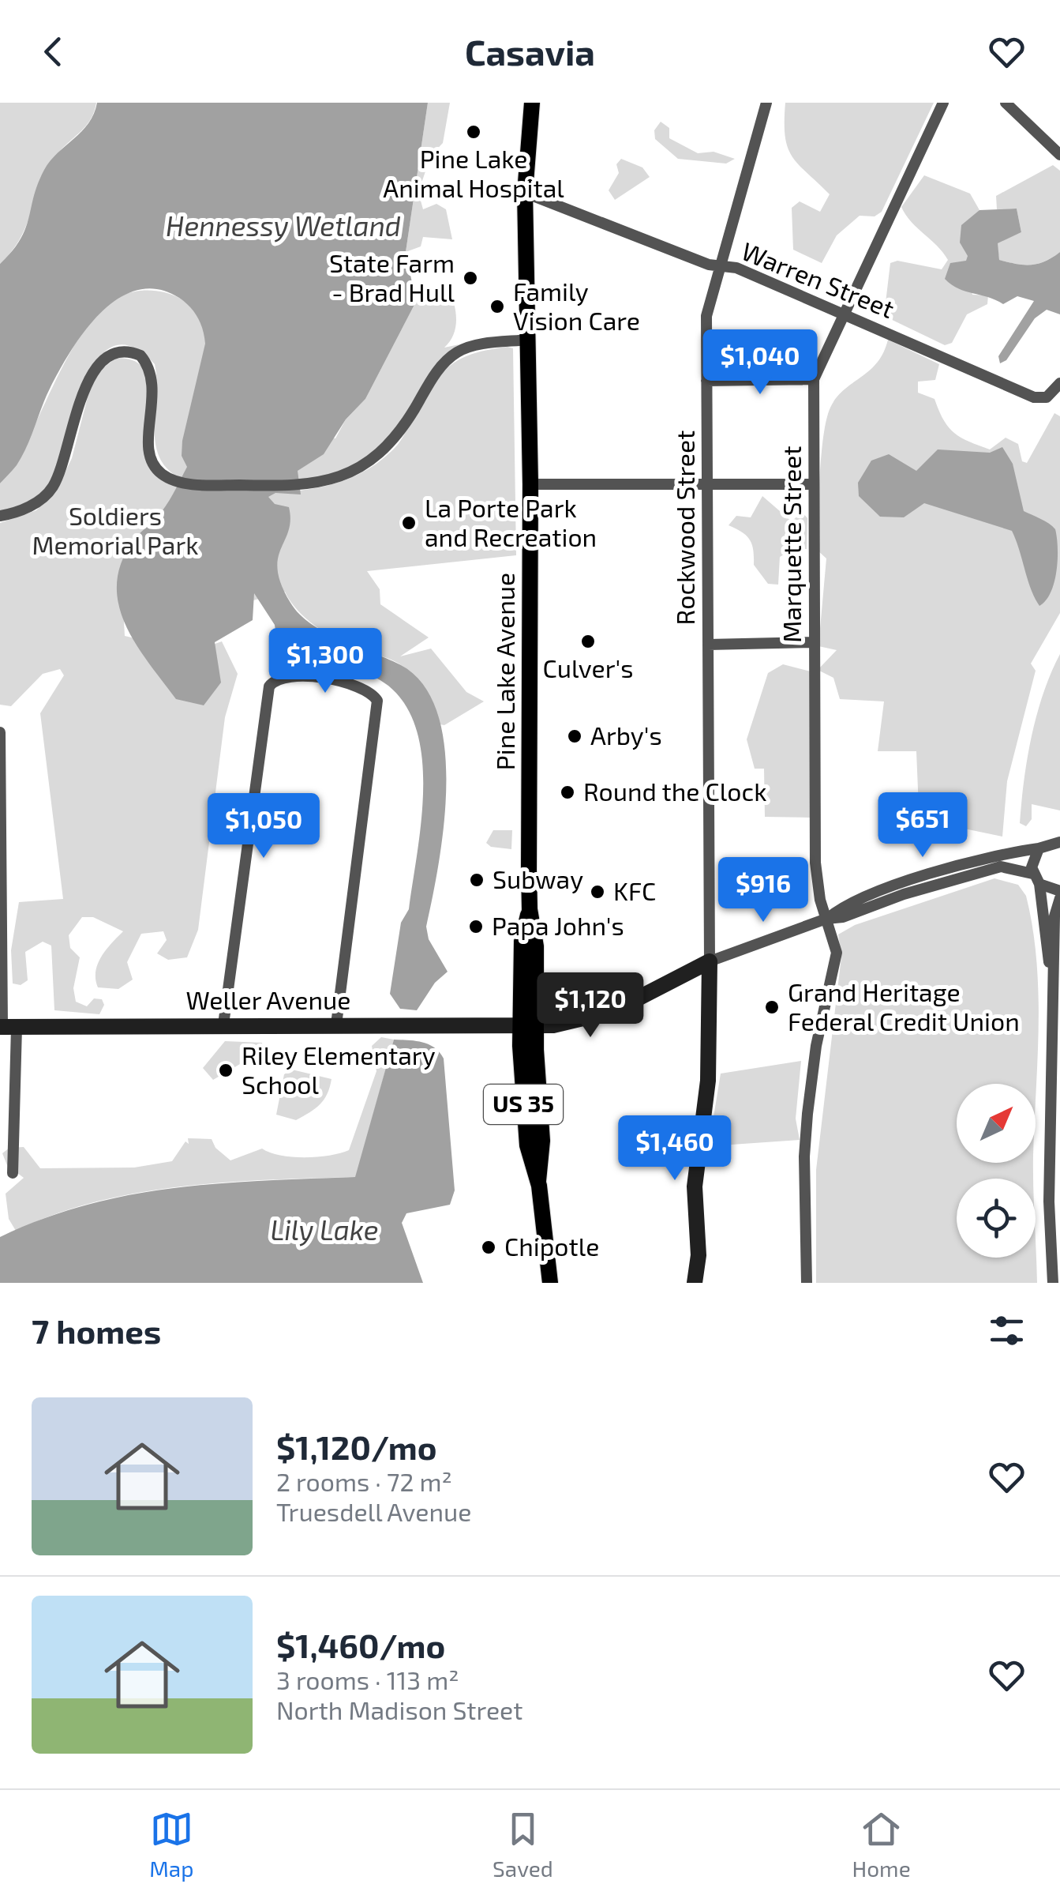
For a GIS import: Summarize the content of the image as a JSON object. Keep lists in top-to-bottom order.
{
  "streets": {
    "main road": ["Pine Lake Avenue", "US 35"],
    "street": [
      "Warren Street",
      "Rockwood Street",
      "Marquette Street",
      "Weller Avenue"
    ]
  },
  "crossings": [
    ["Warren Street", "Rockwood Street"],
    ["Warren Street", "Marquette Street"],
    ["Warren Street", "Pine Lake Avenue"],
    ["Rockwood Street", "Weller Avenue"],
    ["Pine Lake Avenue", "Weller Avenue"]
  ],
  "water": ["Hennessy Wetland", "Lily Lake"],
  "parks": ["Soldiers Memorial Park"],
  "places": [
    "Pine Lake Animal Hospital",
    "State Farm - Brad Hull",
    "Family Vision Care",
    "La Porte Park and Recreation",
    "Culver's",
    "Arby's",
    "Round the Clock",
    "Subway",
    "KFC",
    "Papa John's",
    "Grand Heritage Federal Credit Union",
    "Riley Elementary School",
    "Chipotle"
  ],
  "north": "top right",
  "page": {
    "header": "Casavia",
    "price": [
      "$1,040",
      "$1,300",
      "$651",
      "$1,050",
      "$916",
      "$1,120",
      "$1,460"
    ],
    "heading": "7 homes",
    "list": [
      {
        "name": "$1,120/mo",
        "note": "2 rooms · 72 m² · Truesdell Avenue"
      },
      {
        "name": "$1,460/mo",
        "note": "3 rooms · 113 m² · North Madison Street"
      }
    ],
    "tabs": ["Map", "Saved", "Home"]
  }
}
